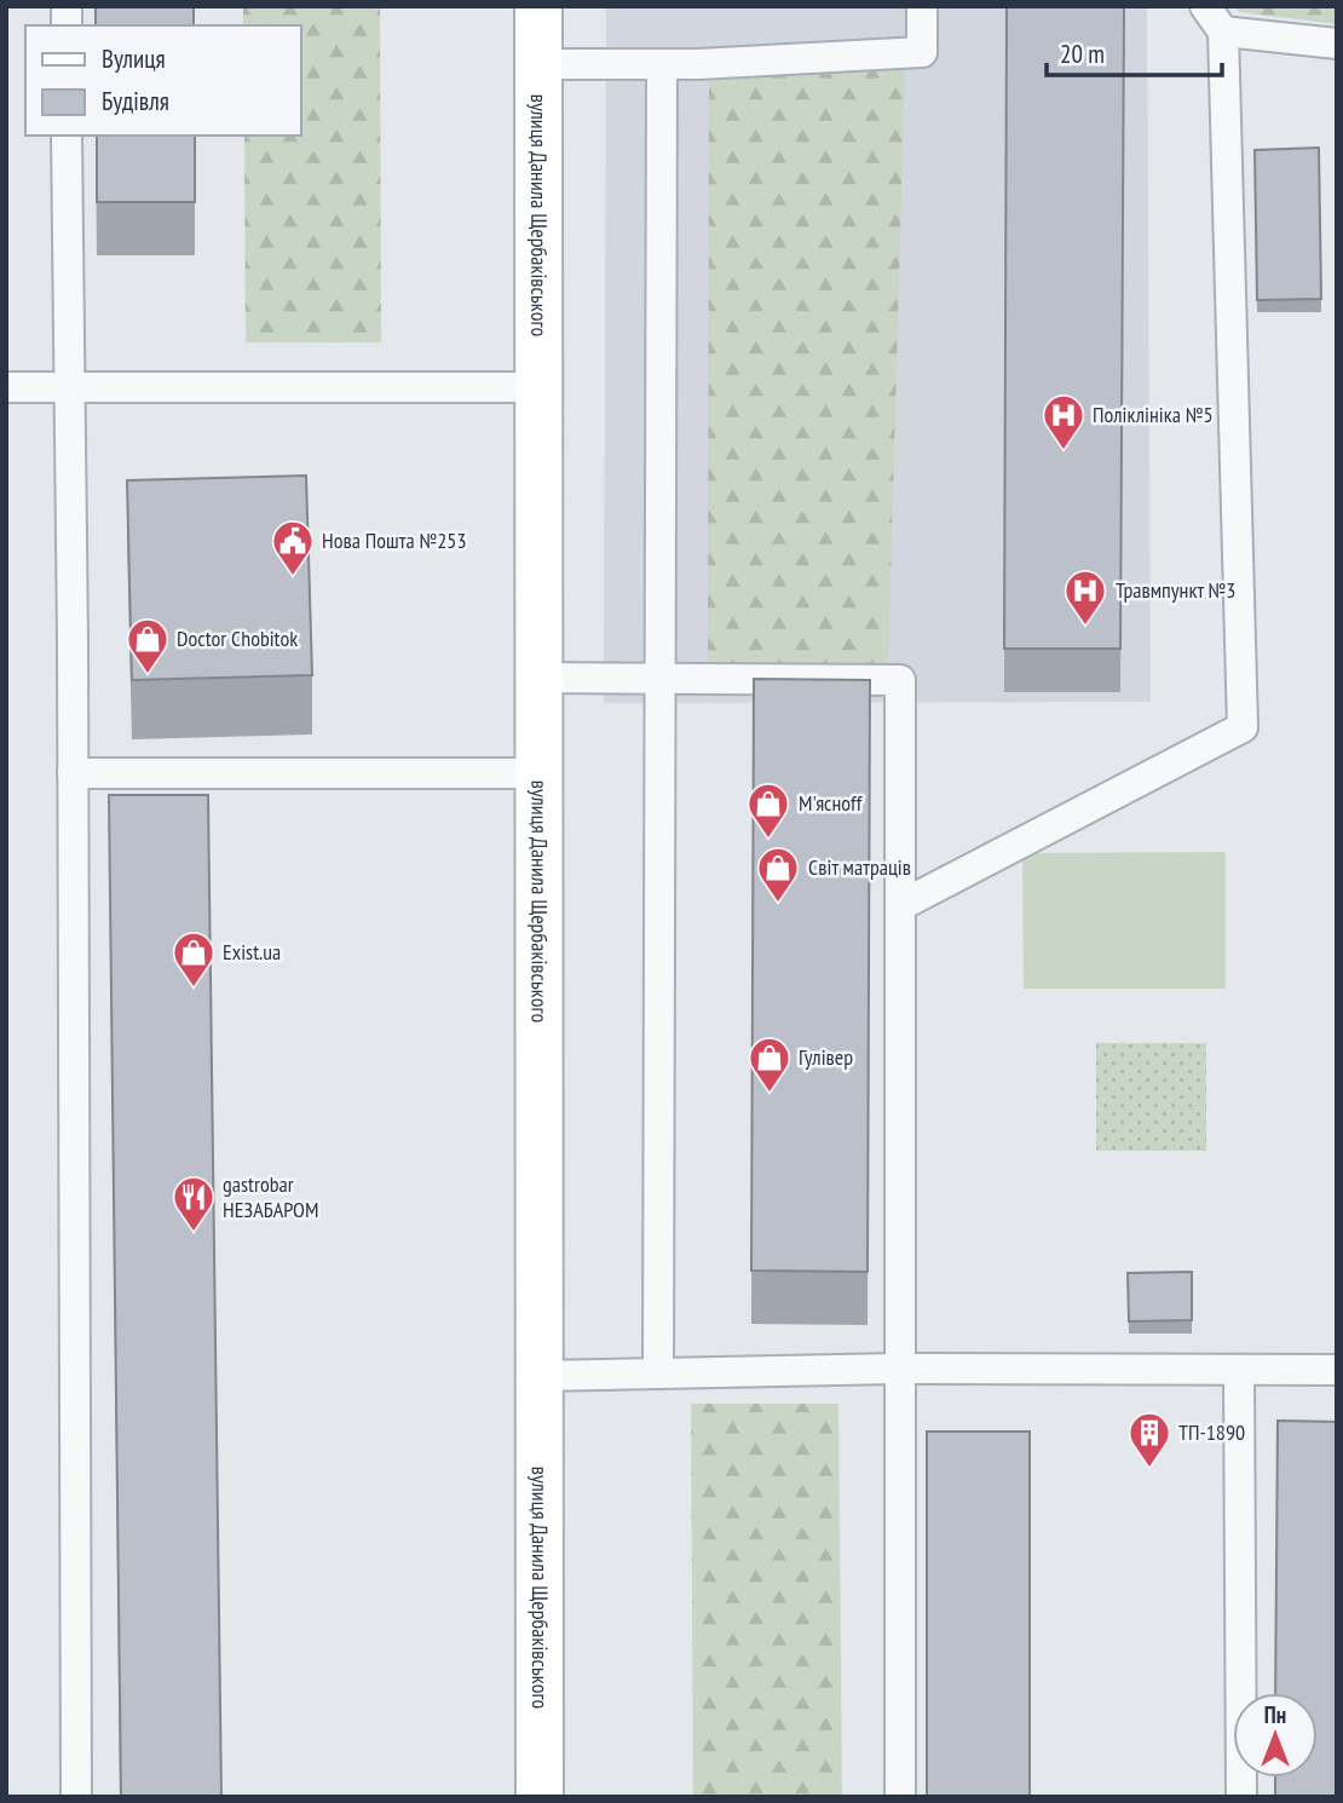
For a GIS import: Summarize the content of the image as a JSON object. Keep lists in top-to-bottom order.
{
  "streets": {
    "main road": ["вулиця Данила Щербаківського"]
  },
  "places": {
    "hospital": ["Поліклініка №5", "Травмпункт №3"],
    "public building": ["Нова Пошта №253"],
    "shop": [
      "Doctor Chobitok",
      "М'ясноff",
      "Світ матраців",
      "Exist.ua",
      "Гулівер"
    ],
    "restaurant": ["gastrobar НЕЗАБАРОМ"],
    "building": ["ТП-1890"]
  },
  "legend": ["Вулиця", "Будівля"],
  "scale_bar": "20 m",
  "north": "top"
}
